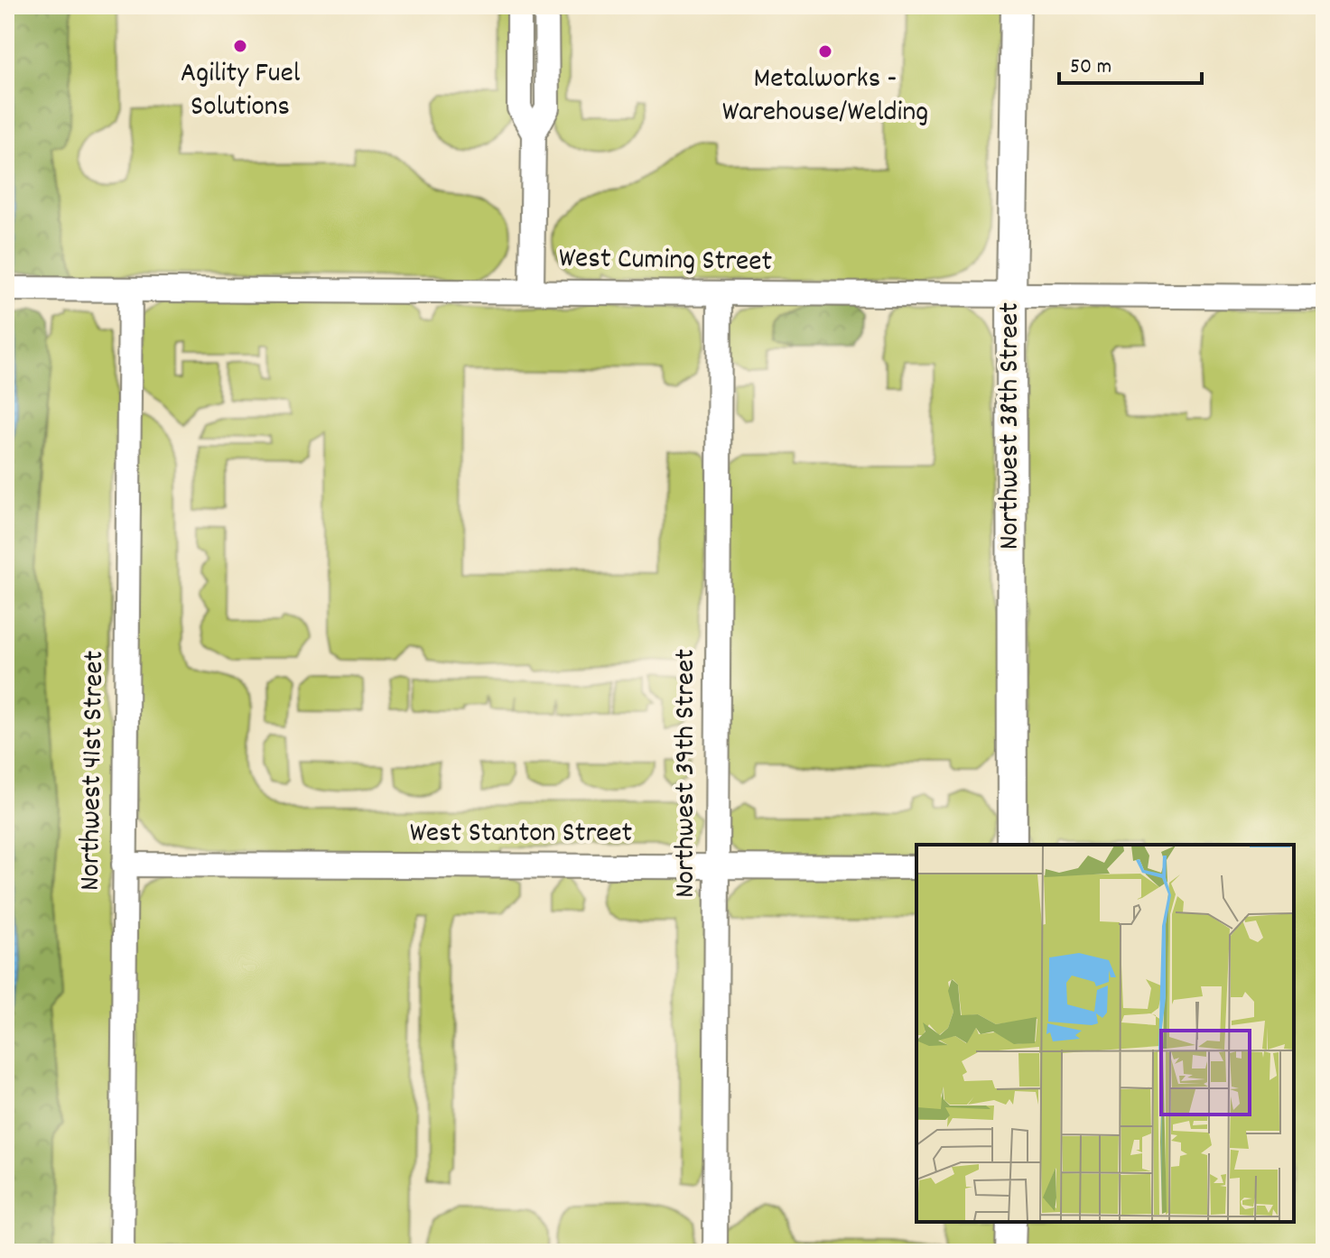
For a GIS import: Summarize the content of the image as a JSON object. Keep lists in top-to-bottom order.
{
  "streets": {
    "main road": ["Northwest 38th Street"],
    "street": [
      "West Cuming Street",
      "Northwest 41st Street",
      "Northwest 39th Street",
      "West Stanton Street"
    ]
  },
  "crossings": [
    ["West Cuming Street", "Northwest 38th Street"],
    ["West Cuming Street", "Northwest 41st Street"],
    ["West Cuming Street", "Northwest 39th Street"],
    ["Northwest 41st Street", "West Stanton Street"],
    ["Northwest 39th Street", "West Stanton Street"]
  ],
  "places": ["Agility Fuel Solutions", "Metalworks - Warehouse/Welding"],
  "scale_bar": "50 m"
}
